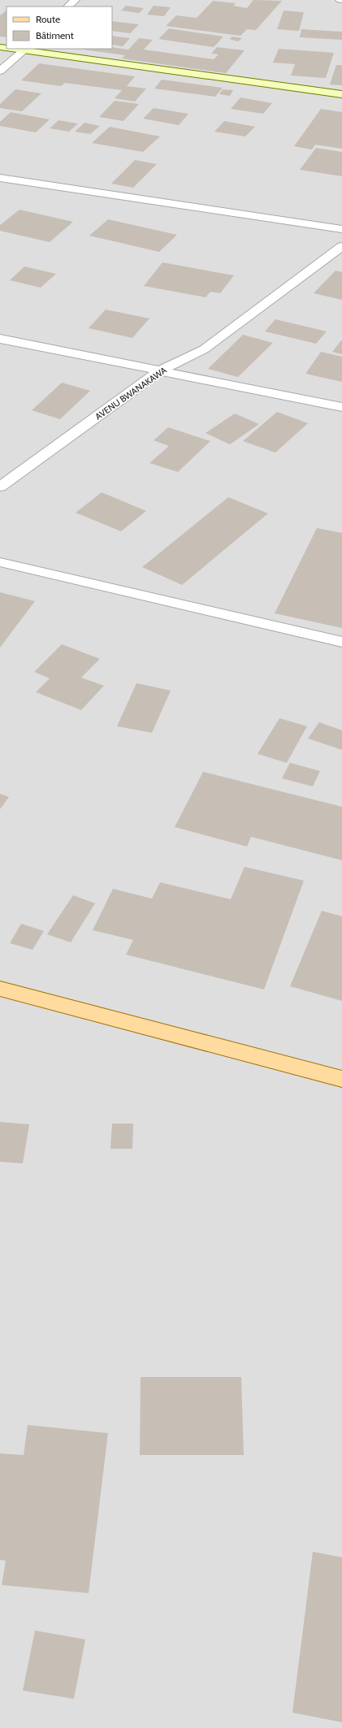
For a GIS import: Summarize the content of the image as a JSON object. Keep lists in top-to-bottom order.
{
  "streets": {
    "street": ["AVENU BWANAKAWA"]
  },
  "legend": ["Route", "Bâtiment"]
}
